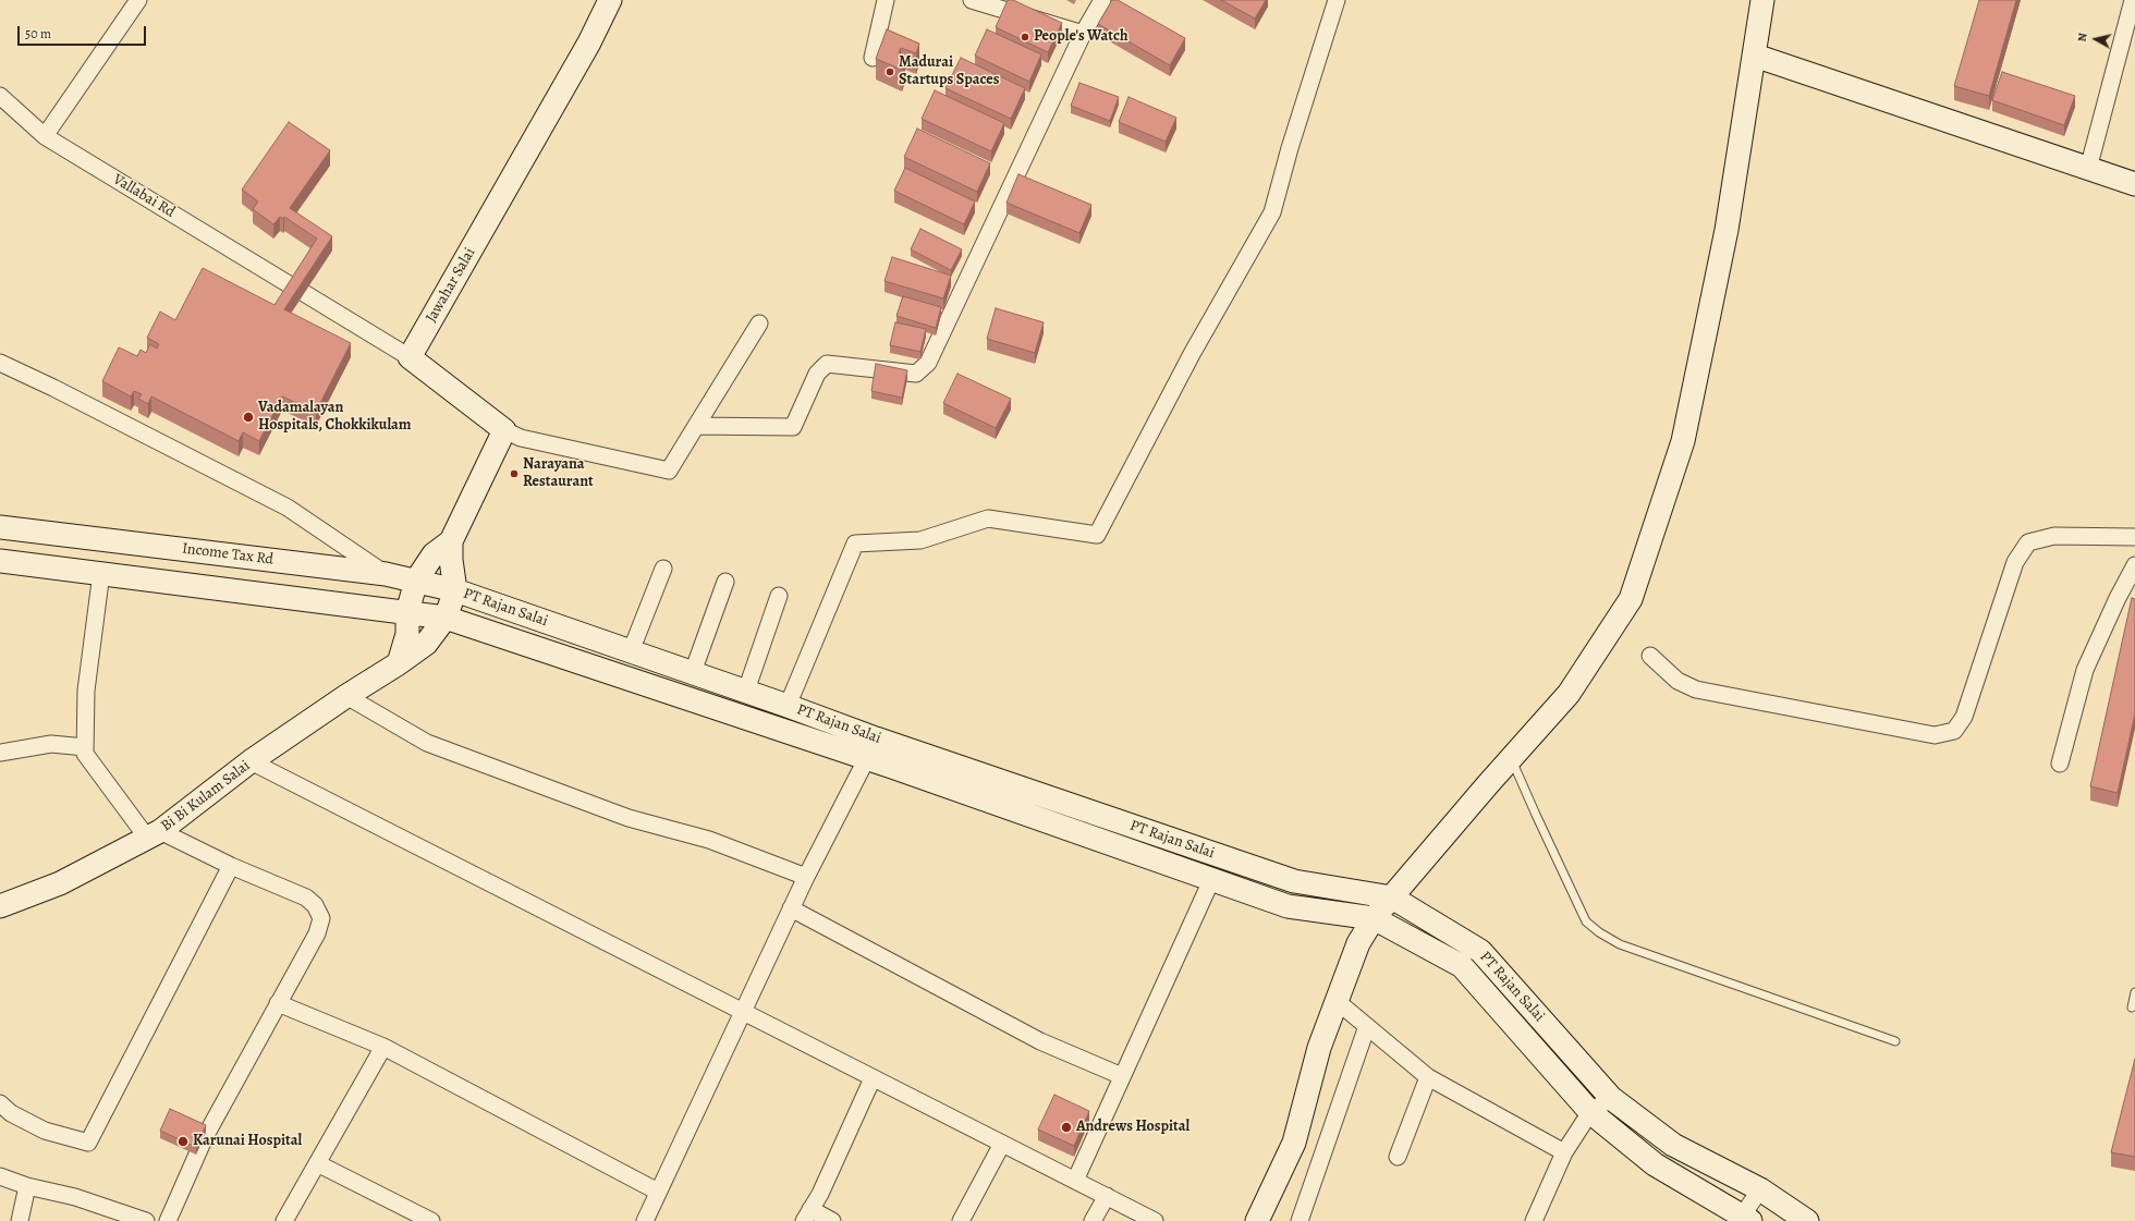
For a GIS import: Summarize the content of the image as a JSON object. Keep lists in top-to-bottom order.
{
  "streets": {
    "main road": [
      "Jawahar Salai",
      "Income Tax Rd",
      "PT Rajan Salai",
      "Bi Bi Kulam Salai"
    ],
    "street": ["Vallabai Rd"]
  },
  "crossings": [
    ["Vallabai Rd", "Jawahar Salai"],
    ["Income Tax Rd", "PT Rajan Salai"],
    ["Income Tax Rd", "Bi Bi Kulam Salai"],
    ["PT Rajan Salai", "Bi Bi Kulam Salai"]
  ],
  "places": [
    "People's Watch",
    "Madurai Startups Spaces",
    "Vadamalayan Hospitals, Chokkikulam",
    "Narayana Restaurant",
    "Andrews Hospital",
    "Karunai Hospital"
  ],
  "scale_bar": "50 m",
  "north": "left"
}
